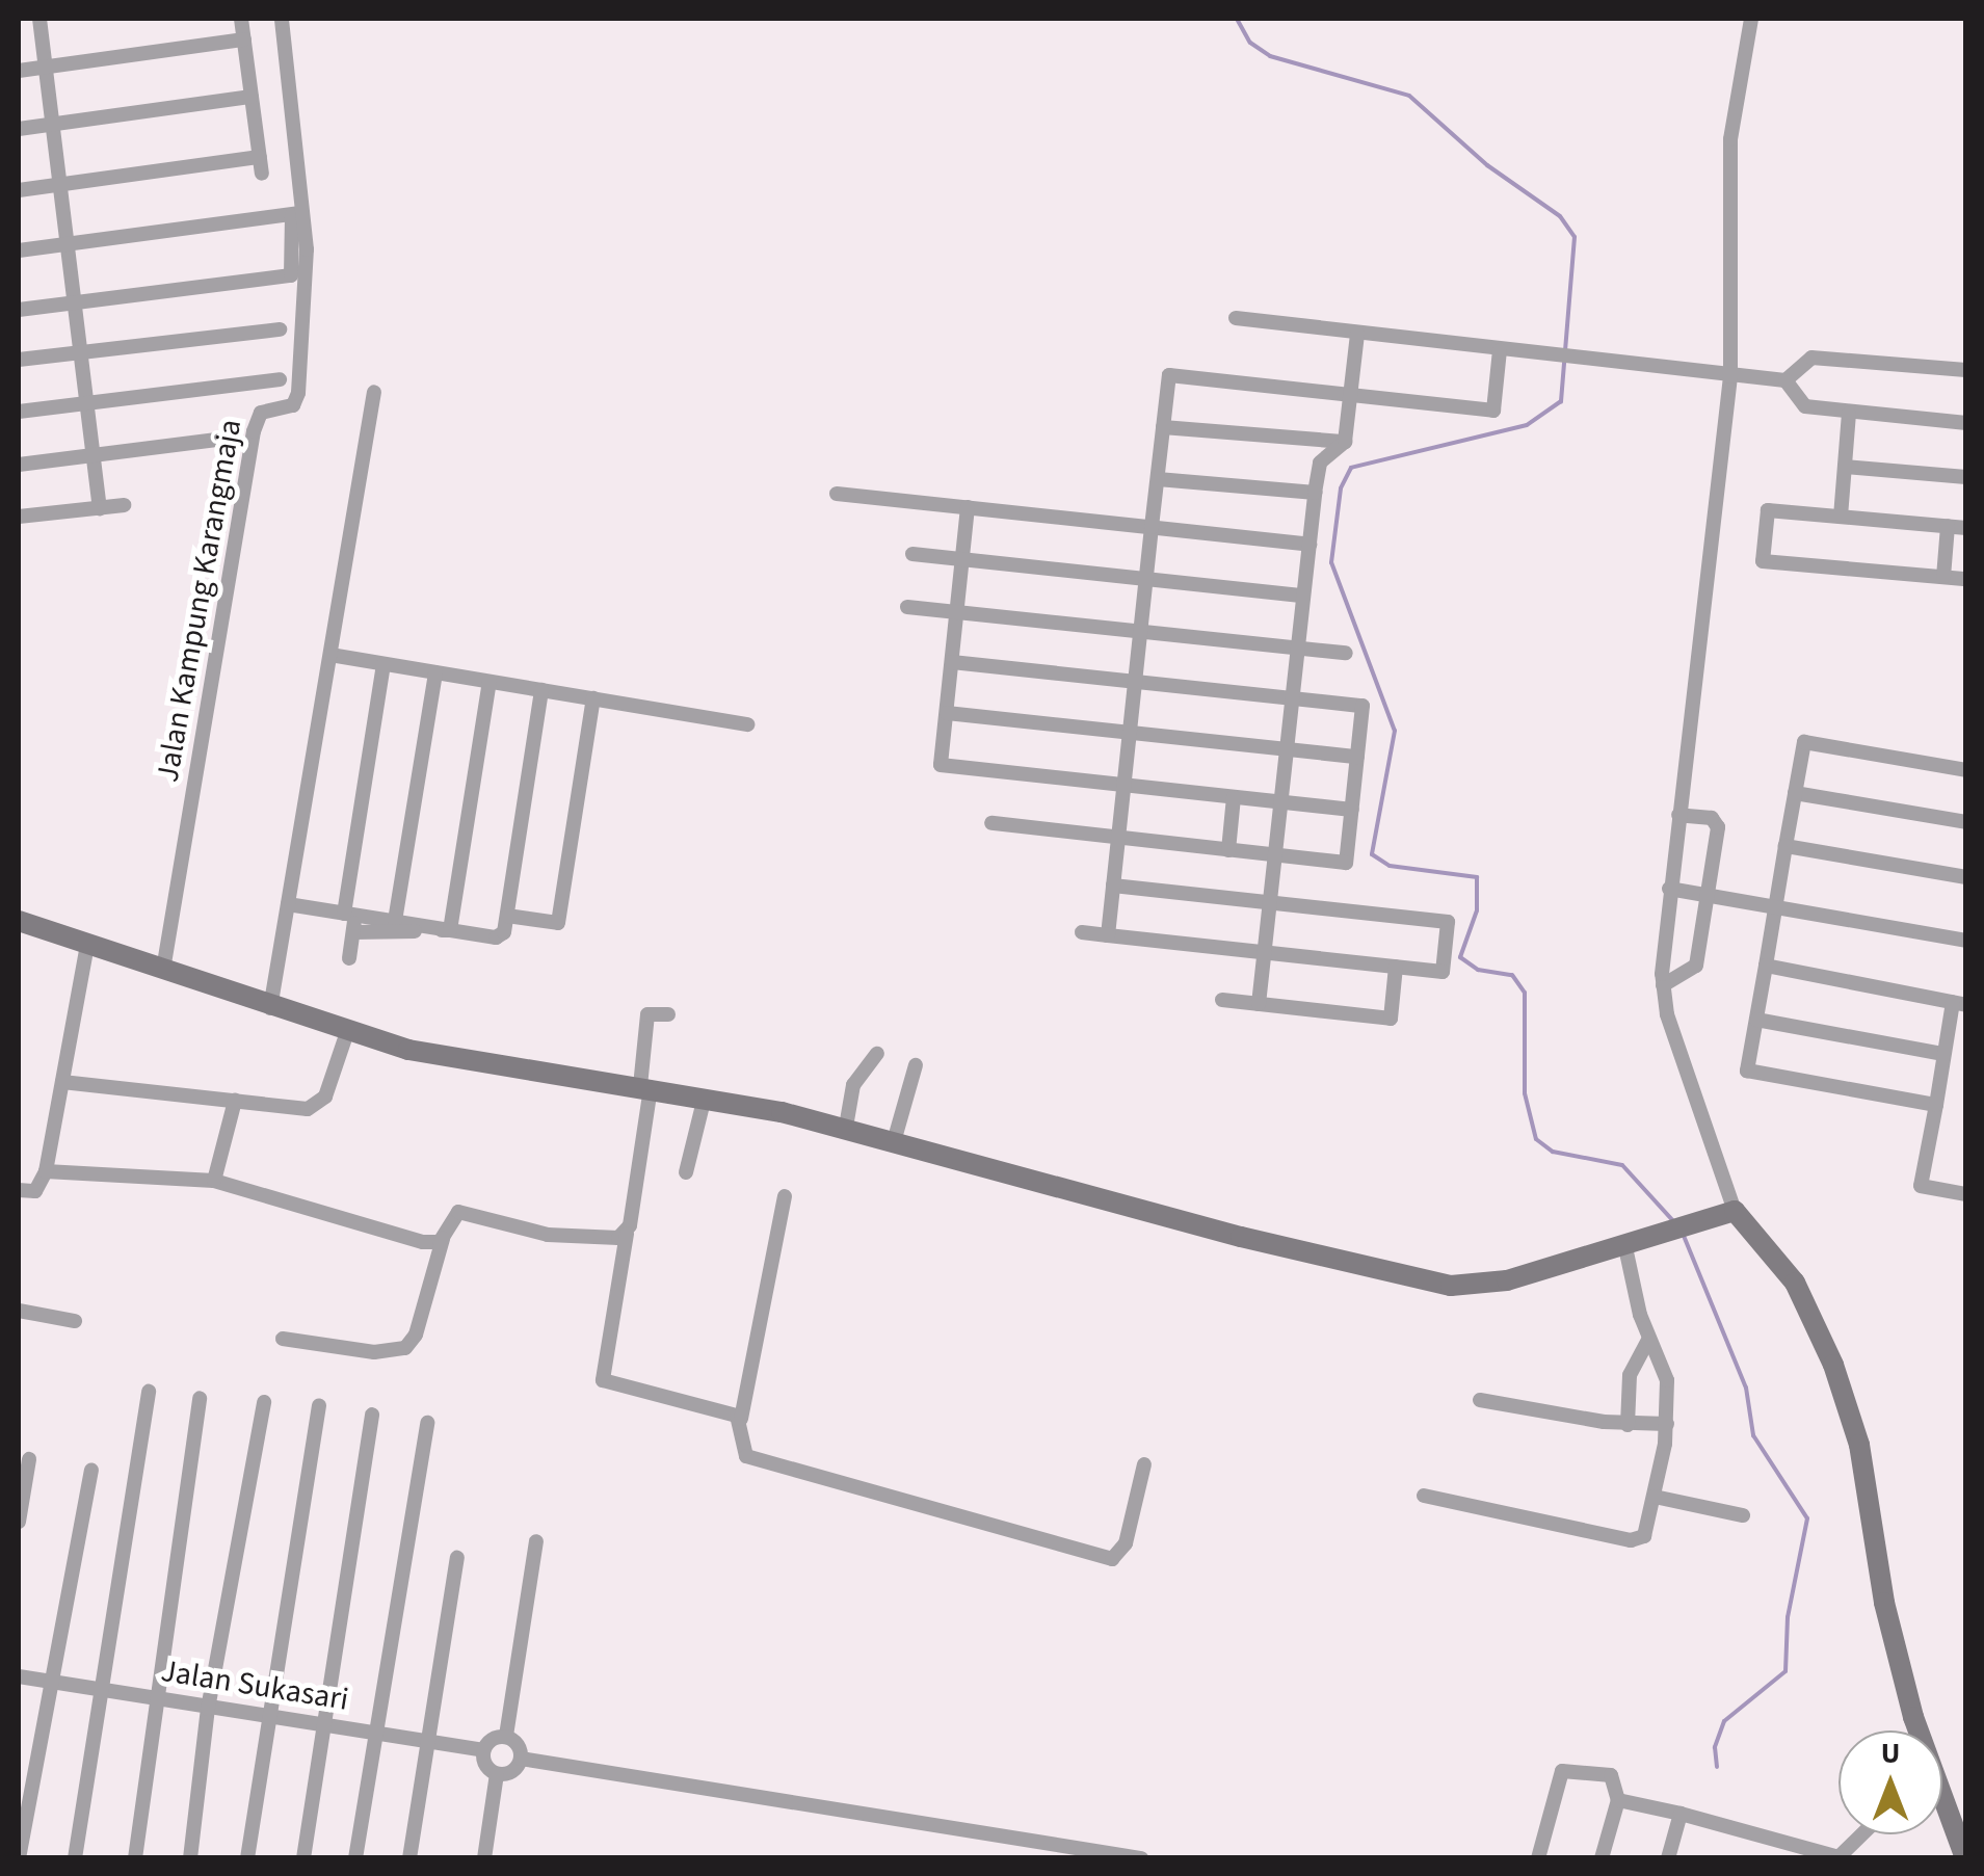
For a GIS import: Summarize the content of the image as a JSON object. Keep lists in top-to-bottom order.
{
  "streets": {
    "street": ["Jalan Kampung Karangmaja", "Jalan Sukasari"]
  },
  "north": "top"
}
